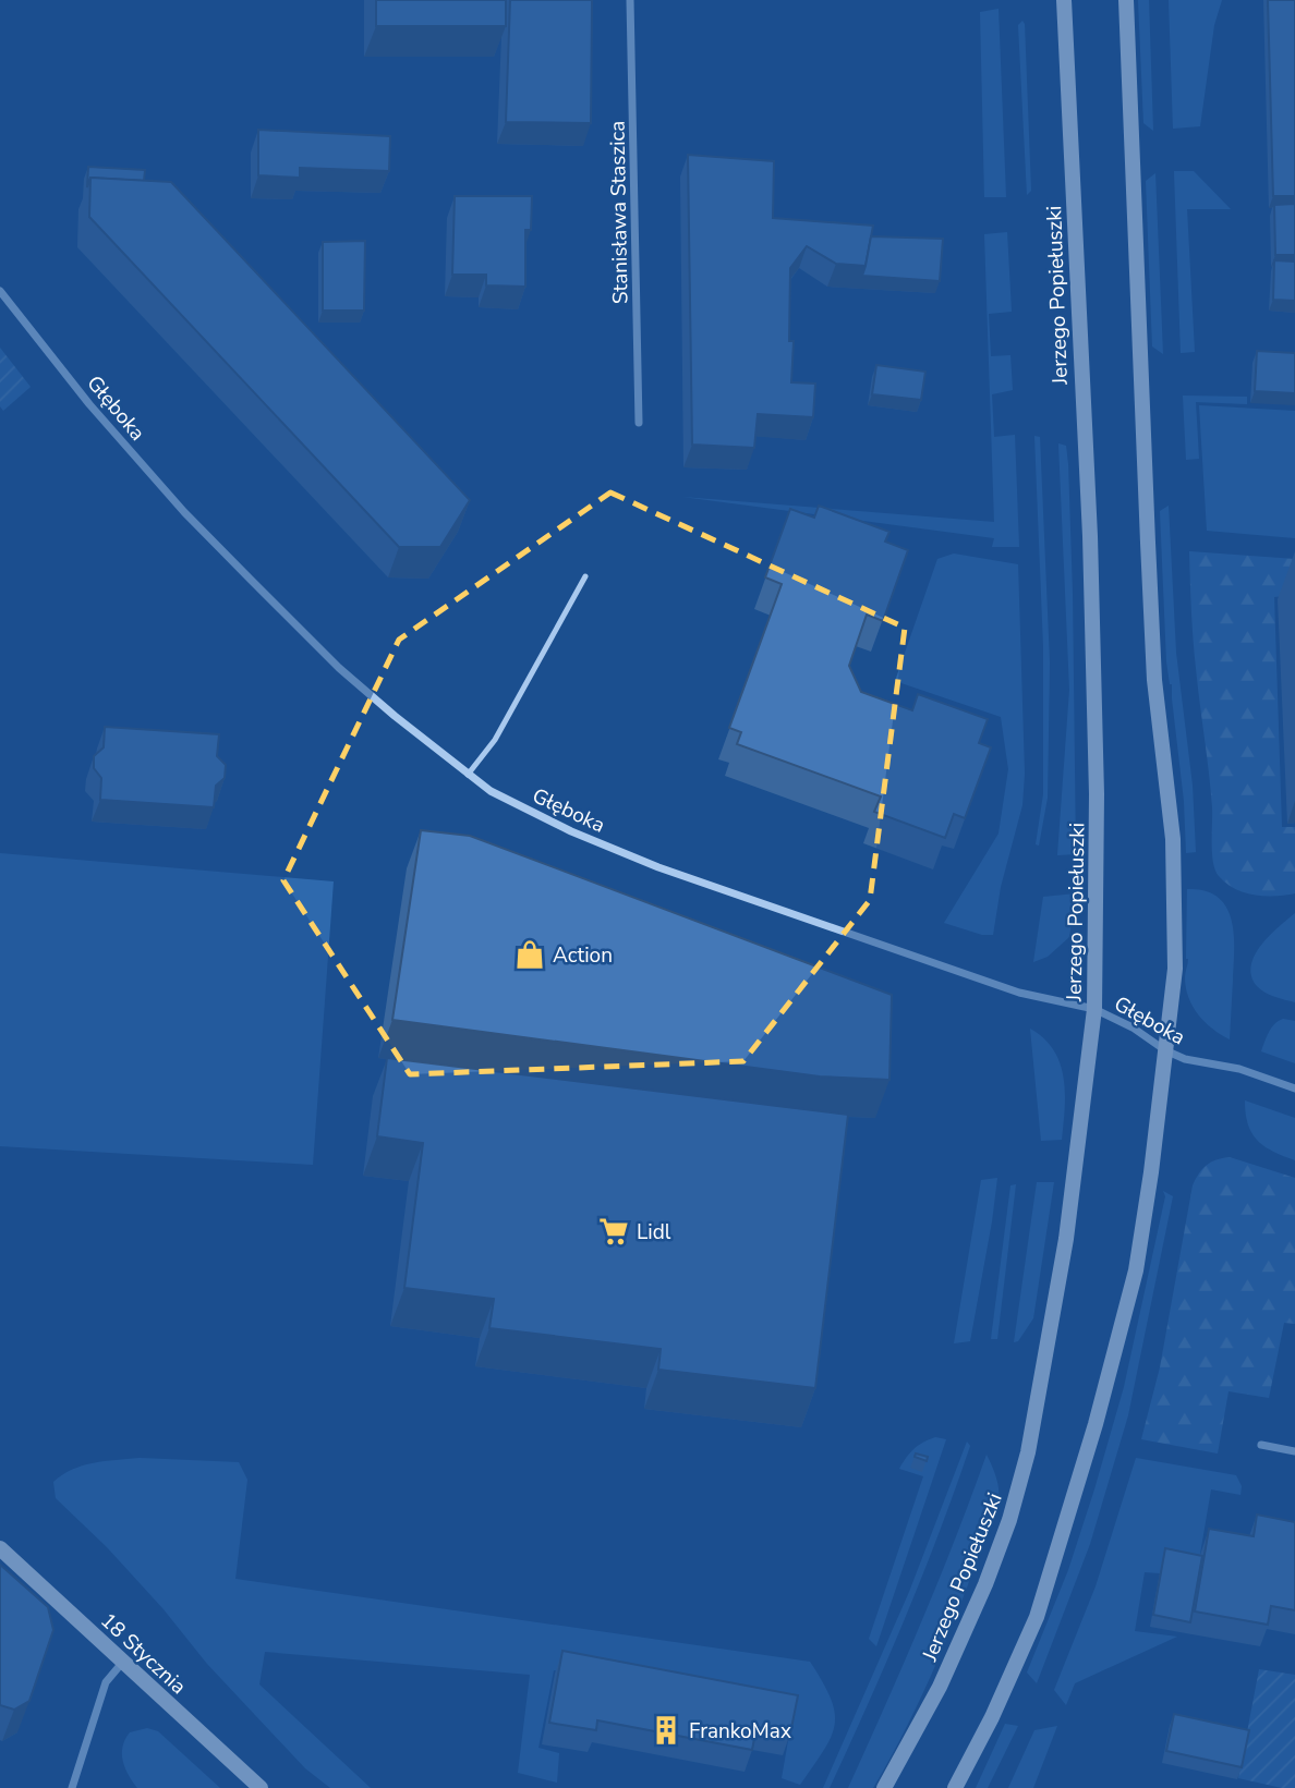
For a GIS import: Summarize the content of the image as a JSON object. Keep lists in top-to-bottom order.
{
  "streets": {
    "main road": ["Jerzego Popiełuszki", "18 Stycznia"],
    "street": ["Stanisława Staszica", "Głęboka"]
  },
  "crossings": [
    ["Jerzego Popiełuszki", "Głęboka"]
  ],
  "places": {
    "shop": ["Action"],
    "supermarket": ["Lidl"],
    "building": ["FrankoMax"]
  }
}
